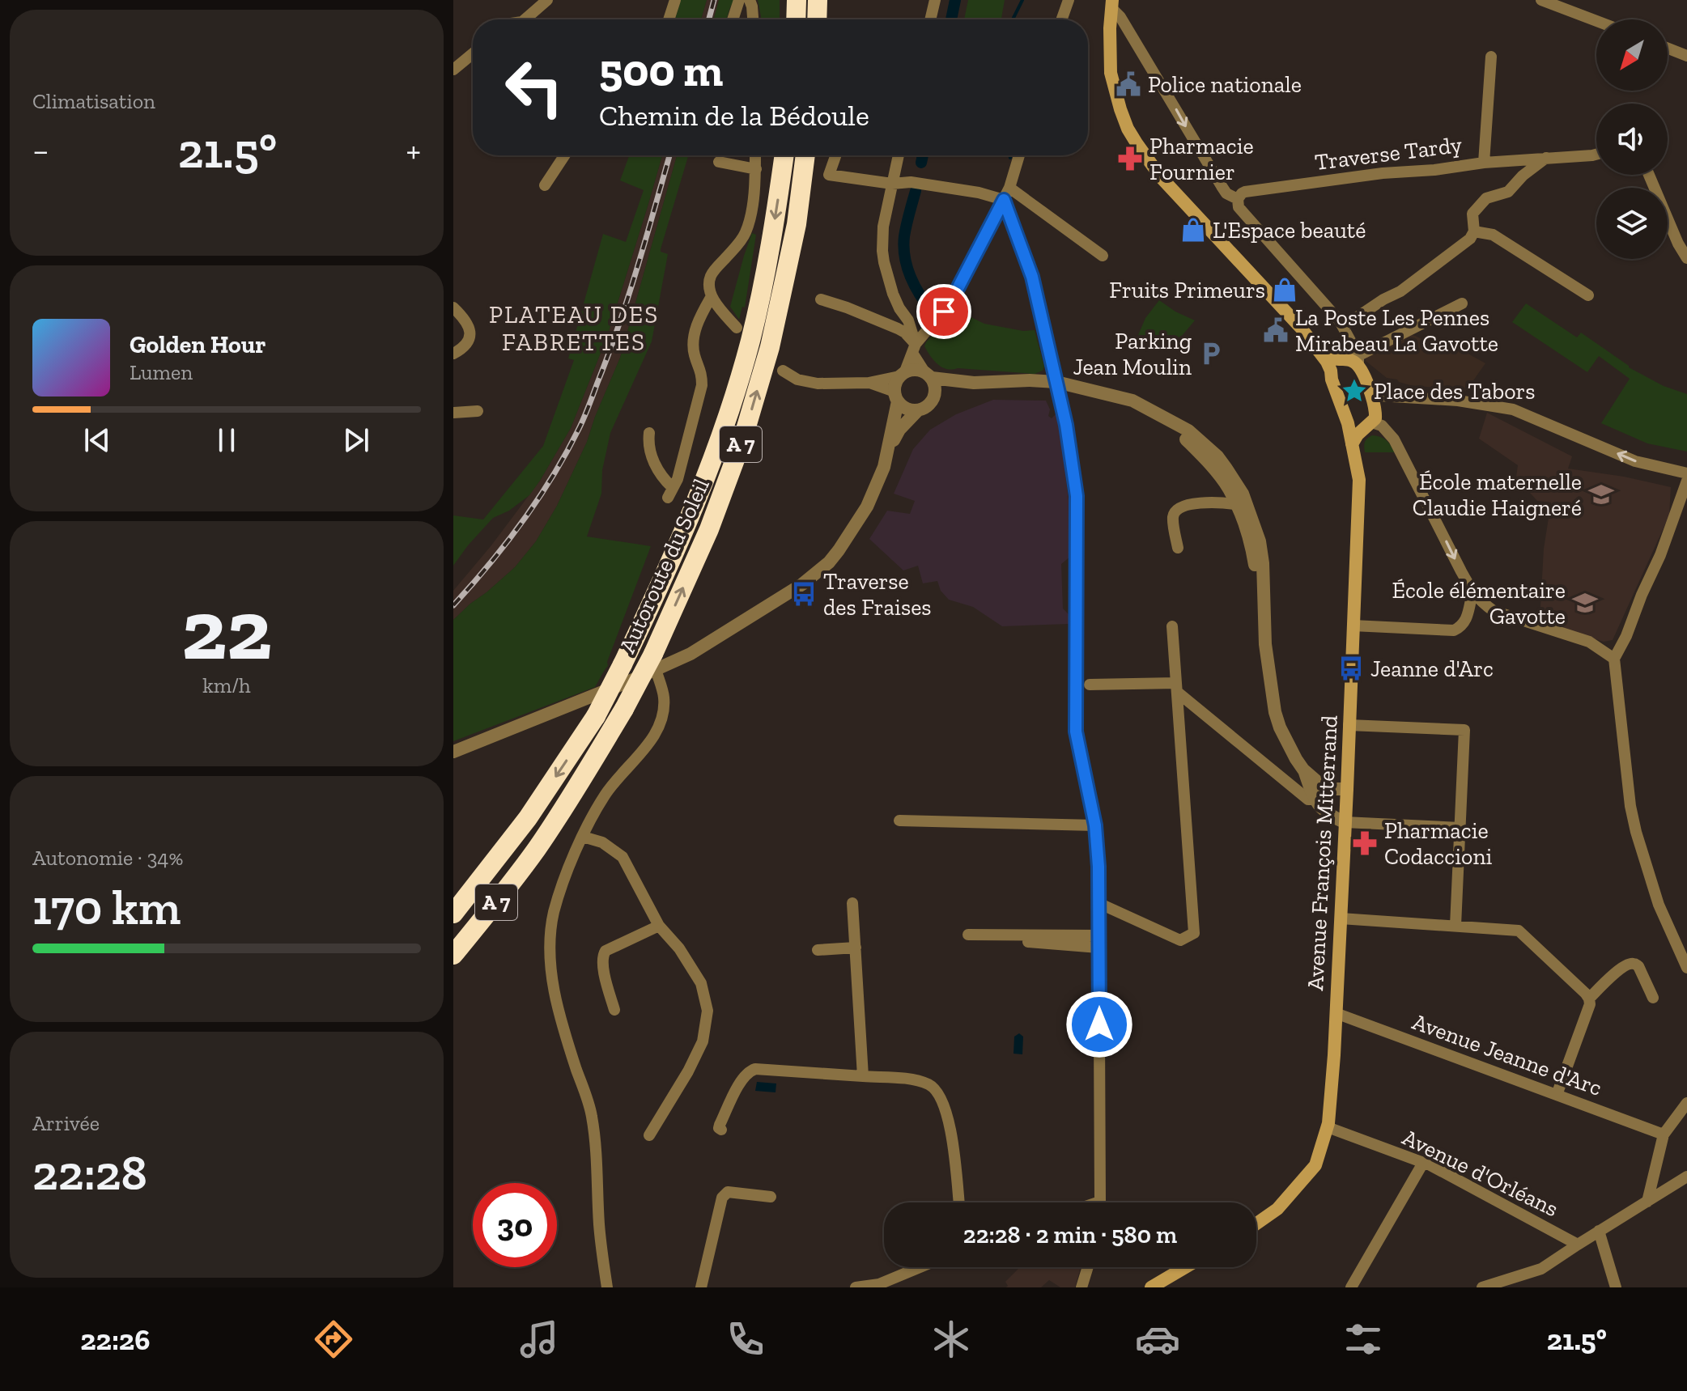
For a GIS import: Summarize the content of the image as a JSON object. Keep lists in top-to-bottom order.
{
  "streets": {
    "highway": ["A 7", "Autoroute du Soleil"],
    "main road": ["Avenue François Mitterrand"],
    "street": ["Traverse Tardy", "Avenue Jeanne d'Arc", "Avenue d'Orléans"]
  },
  "crossings": [
    ["Avenue François Mitterrand", "Avenue Jeanne d'Arc"],
    ["Avenue François Mitterrand", "Avenue d'Orléans"]
  ],
  "districts": ["PLATEAU DES FABRETTES"],
  "places": {
    "public building": ["Police nationale", "La Poste Les Pennes Mirabeau La Gavotte"],
    "pharmacy": ["Pharmacie Fournier", "Pharmacie Codaccioni"],
    "shop": ["L'Espace beauté", "Fruits Primeurs"],
    "parking": ["Parking Jean Moulin"],
    "place": ["Place des Tabors"],
    "school or university": ["École maternelle Claudie Haigneré", "École élémentaire Gavotte"],
    "bus stop": ["Traverse des Fraises", "Jeanne d'Arc"]
  },
  "north": "bottom left",
  "page": {
    "tile": [
      "Climatisation",
      ["22", "km/h"],
      ["Autonomie · 34%", "170 km"],
      ["Arrivée", "22:28"]
    ],
    "turn": ["500 m", "Chemin de la Bédoule"],
    "heat": ["−", "21.5°", "+"],
    "song": ["Golden Hour", "Lumen"],
    "limit": "30",
    "trip": "22:28 · 2 min · 580 m",
    "tabs": ["22:26", "21.5°"]
  }
}
